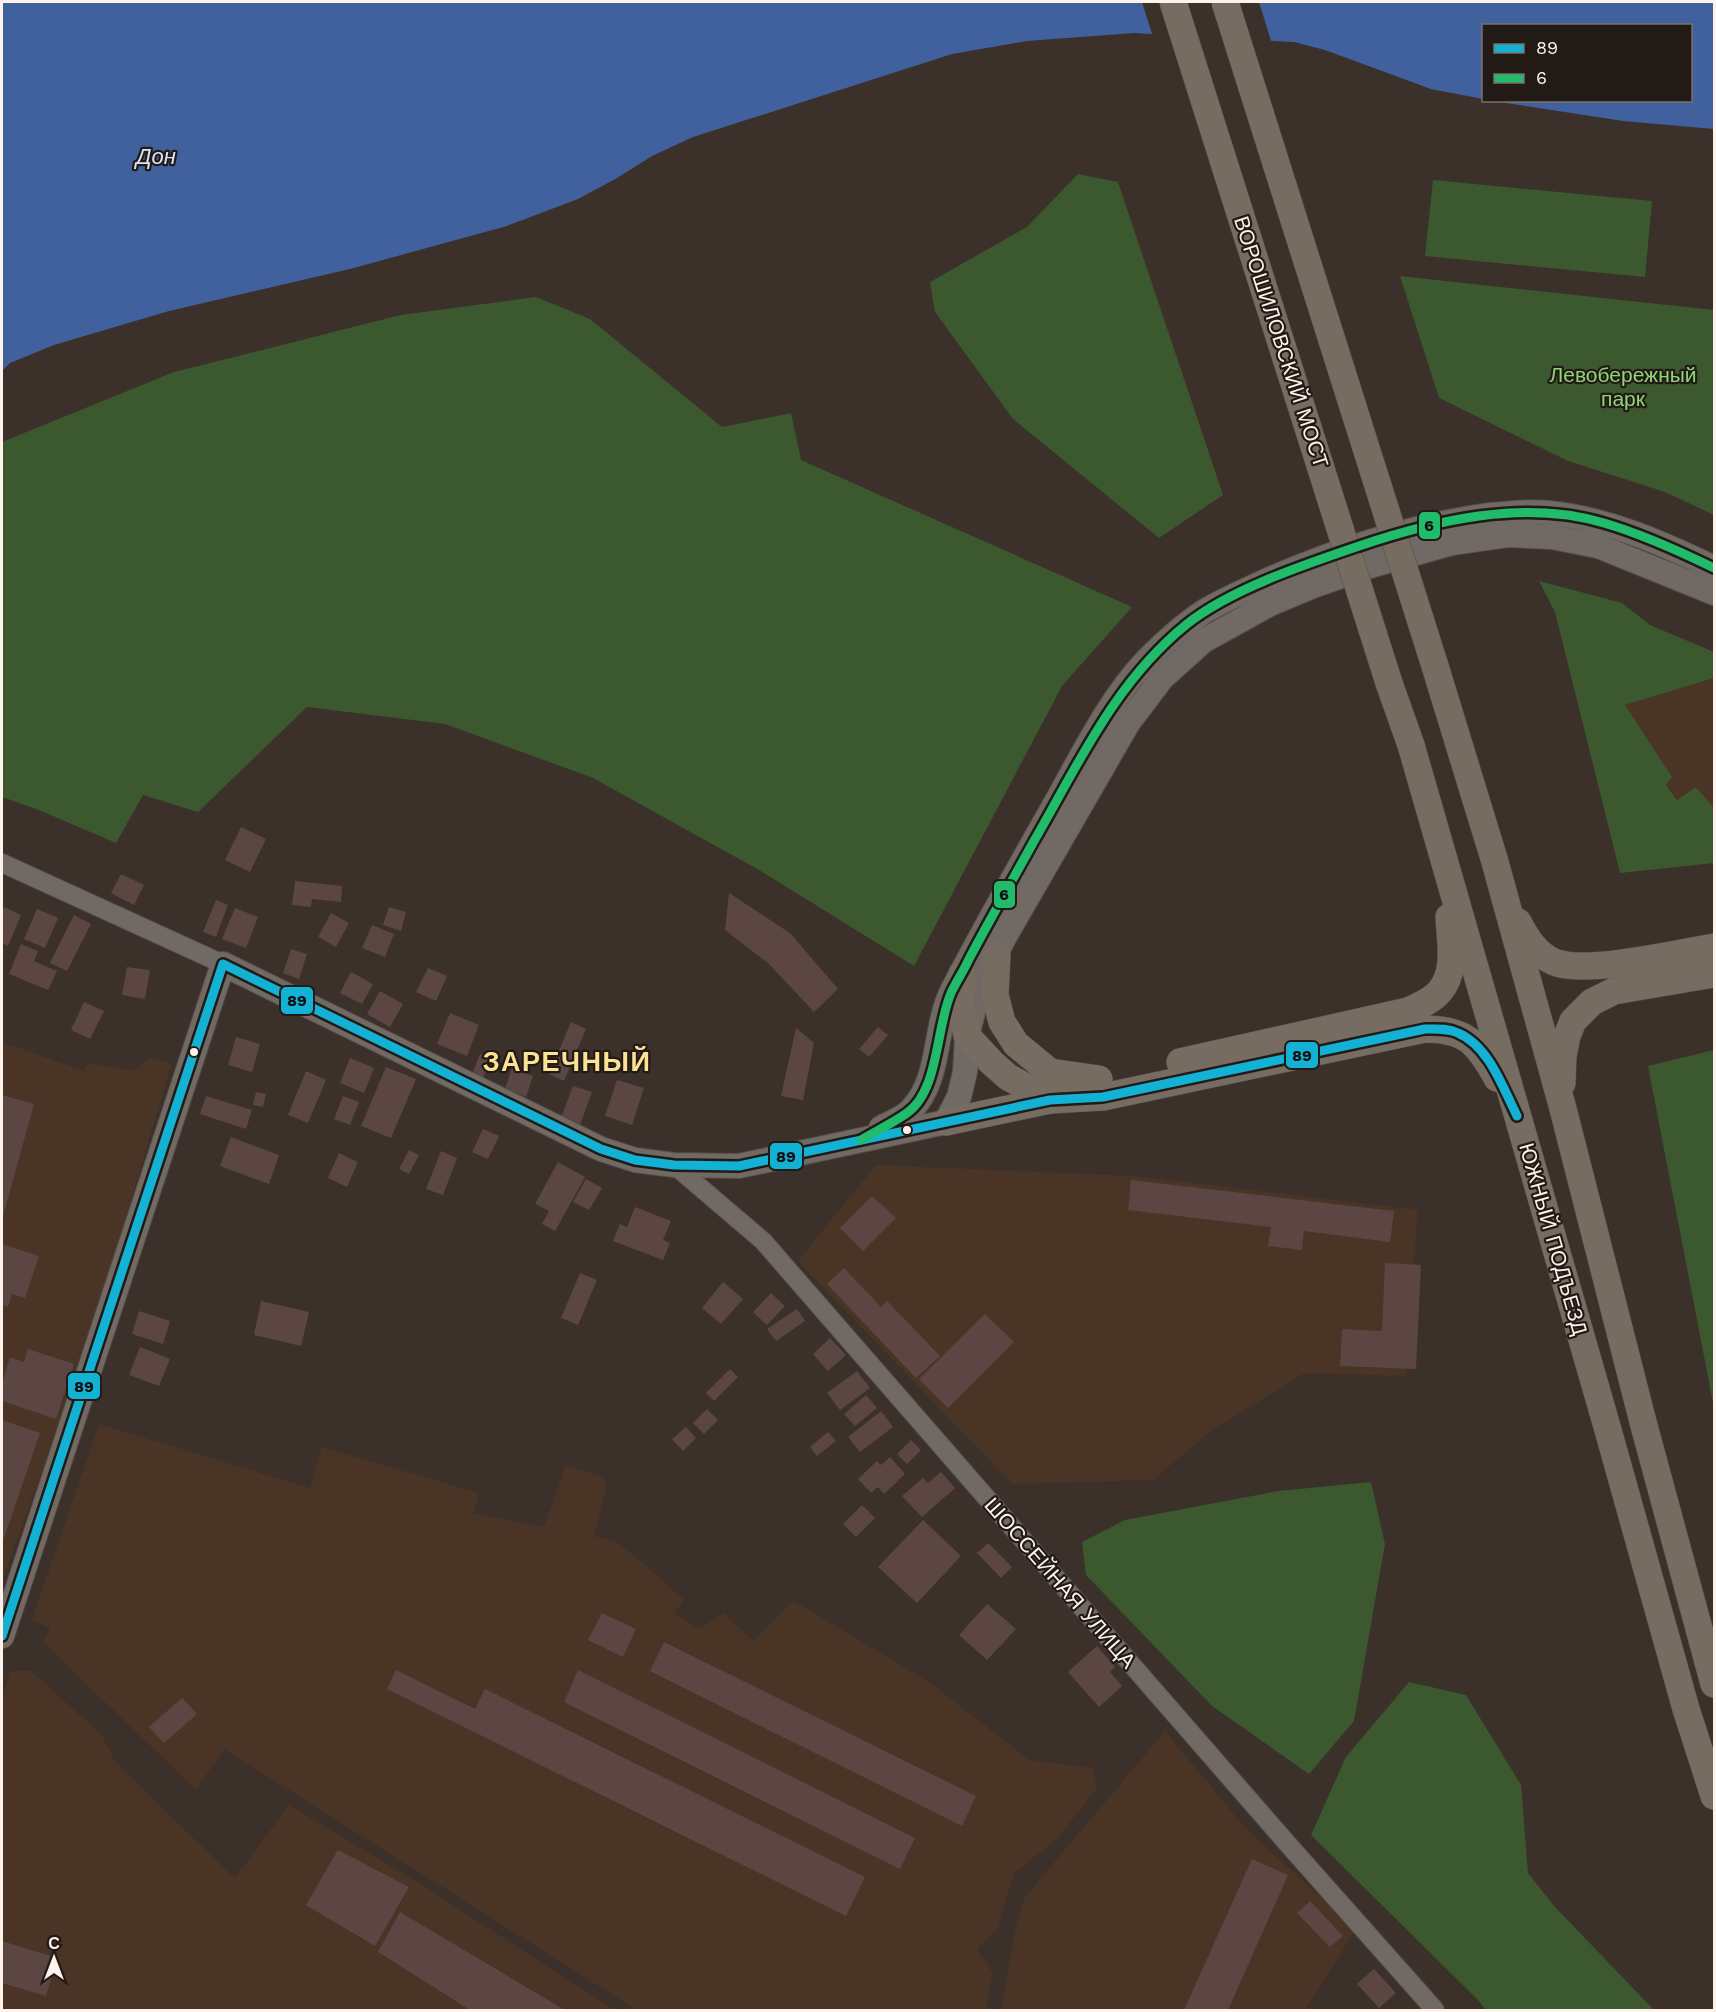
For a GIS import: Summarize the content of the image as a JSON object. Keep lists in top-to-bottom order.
{
  "streets": {
    "main road": ["ВОРОШИЛОВСКИЙ МОСТ", "ЮЖНЫЙ ПОДЪЕЗД"],
    "street": ["ШОССЕЙНАЯ УЛИЦА"]
  },
  "crossings": [
    ["ВОРОШИЛОВСКИЙ МОСТ", "ЮЖНЫЙ ПОДЪЕЗД"]
  ],
  "districts": ["ЗАРЕЧНЫЙ"],
  "water": ["Дон"],
  "parks": ["Левобережный парк"],
  "lines": ["transit line 6", "transit line 89"],
  "legend": ["89", "6"],
  "north": "top"
}
